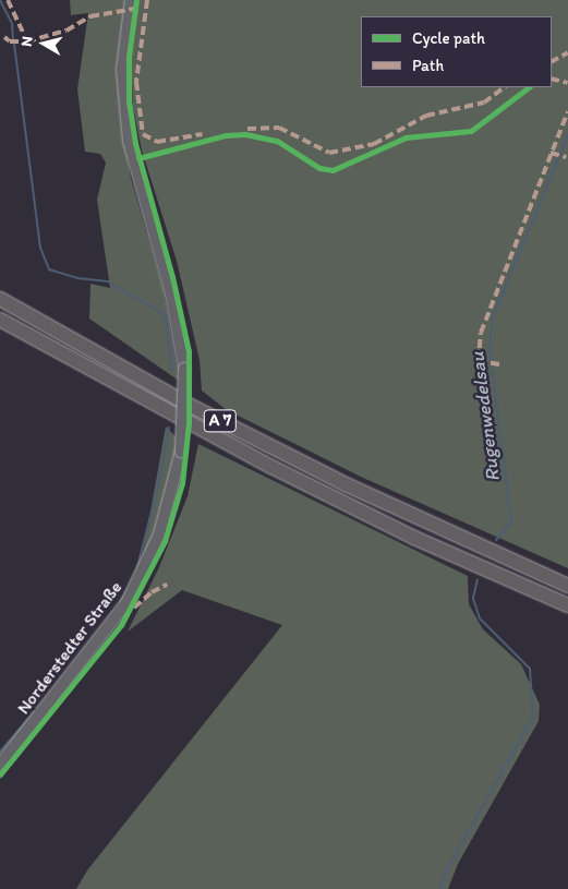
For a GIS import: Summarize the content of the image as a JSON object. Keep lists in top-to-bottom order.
{
  "streets": {
    "highway": ["A 7"],
    "main road": ["Norderstedter Straße"]
  },
  "water": ["Rugenwedelsau"],
  "legend": ["Cycle path", "Path"],
  "north": "left"
}
